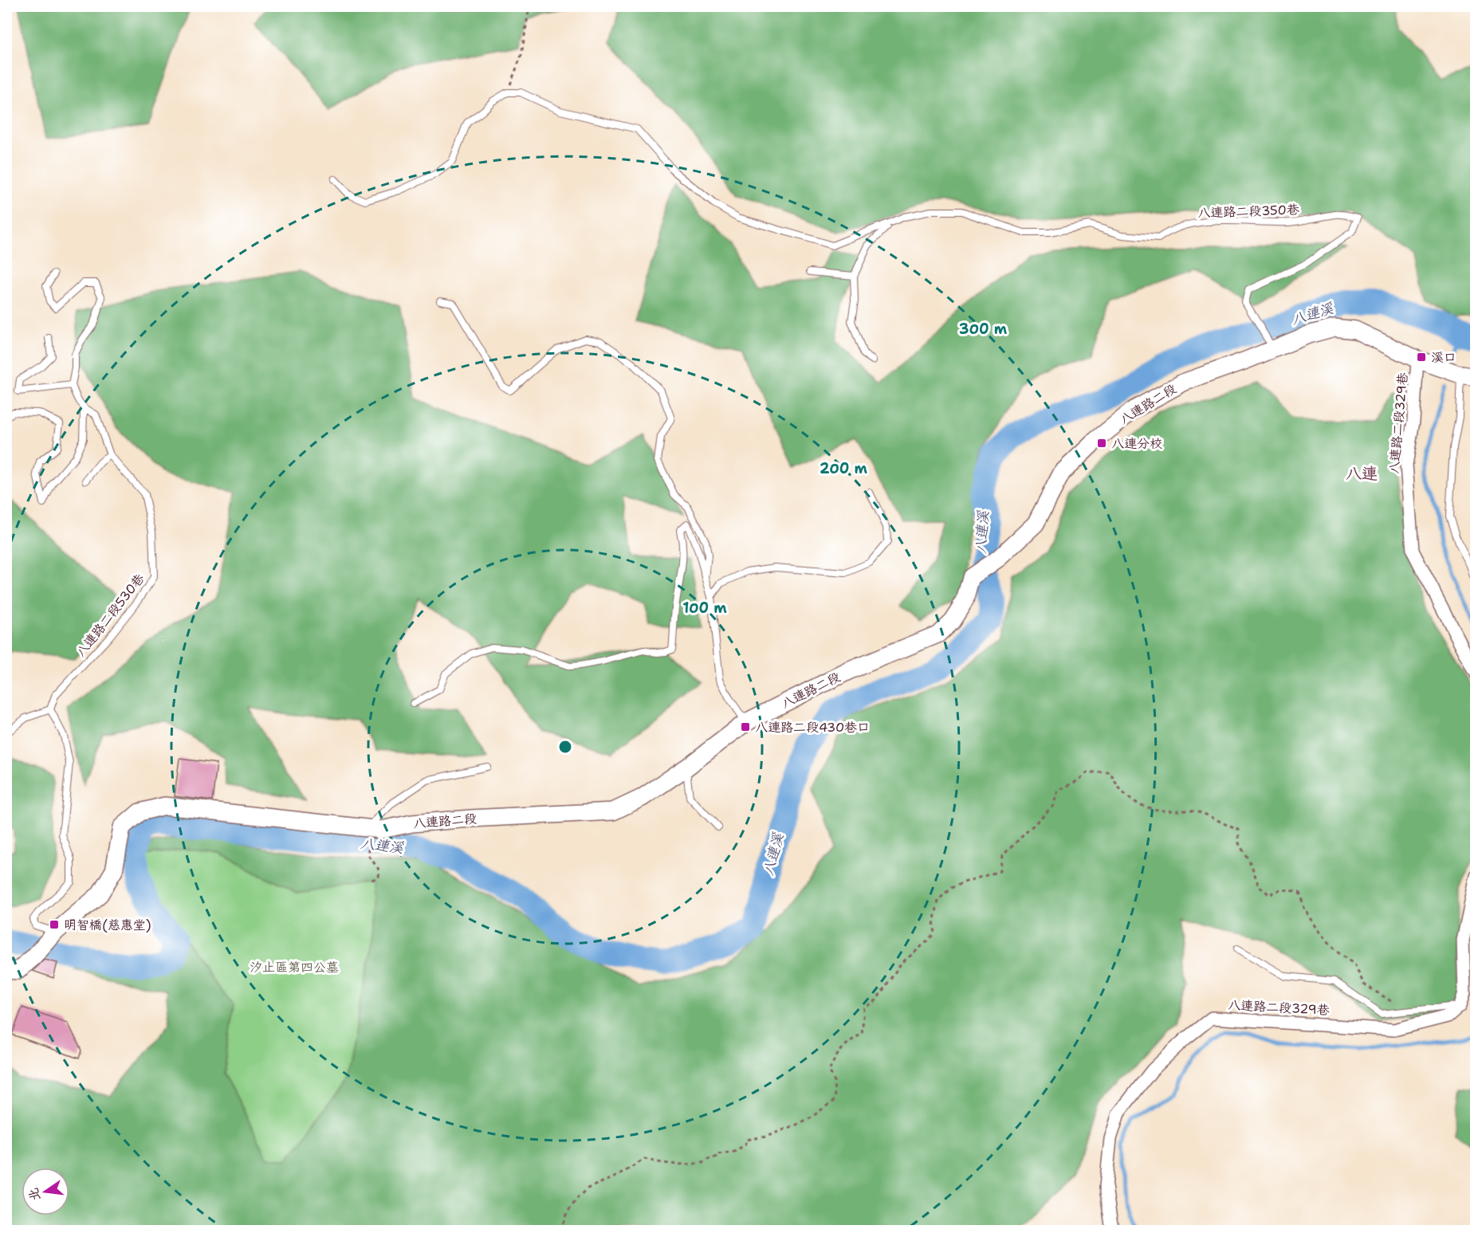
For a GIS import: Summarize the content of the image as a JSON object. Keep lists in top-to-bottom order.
{
  "streets": {
    "street": ["八連路二段", "八連路二段329巷"],
    "lane": ["八連路二段350巷", "八連路二段530巷"]
  },
  "crossings": [
    ["八連路二段350巷", "八連路二段"],
    ["八連路二段", "八連路二段329巷"]
  ],
  "districts": ["八連"],
  "water": ["八連溪"],
  "parks": ["汐止區第四公墓"],
  "places": {
    "transit": [
      "溪口",
      "八連分校",
      "八連路二段430巷口",
      "明智橋(慈惠堂)"
    ]
  },
  "north": "left",
  "rings": ["300 m", "200 m", "100 m"]
}
